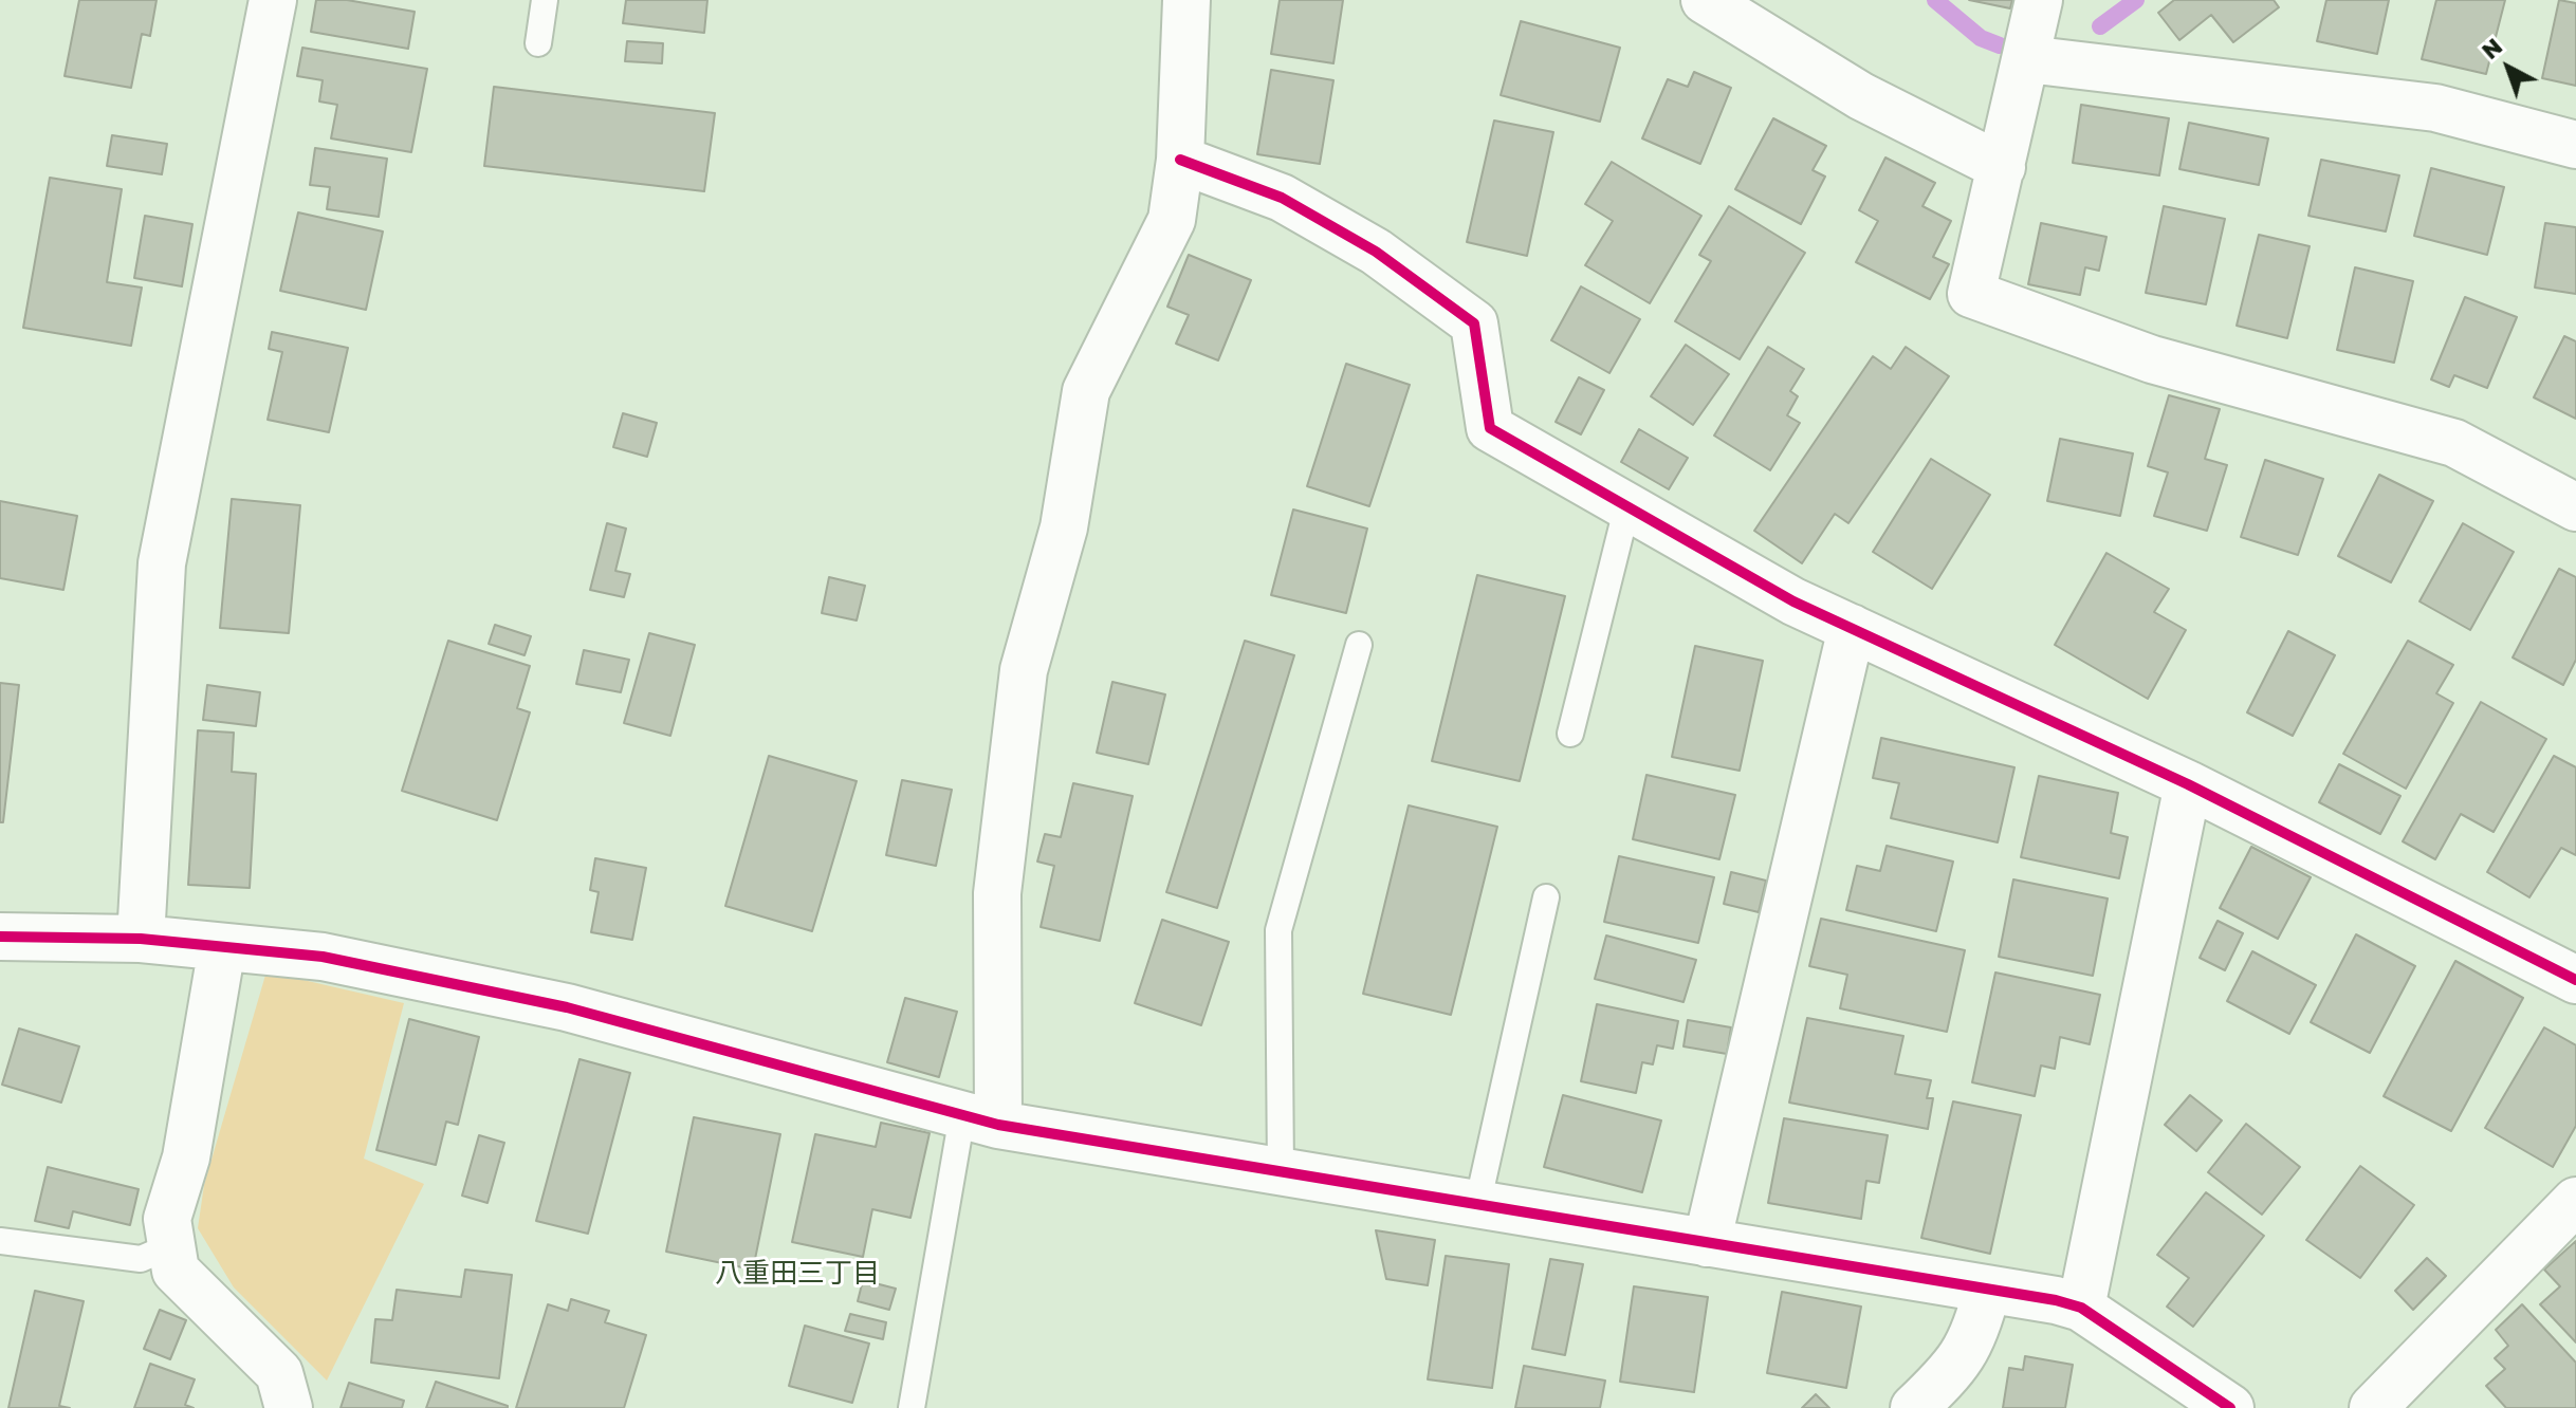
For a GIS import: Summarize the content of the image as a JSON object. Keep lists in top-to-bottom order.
{
  "districts": ["八重田三丁目"],
  "north": "top left"
}
